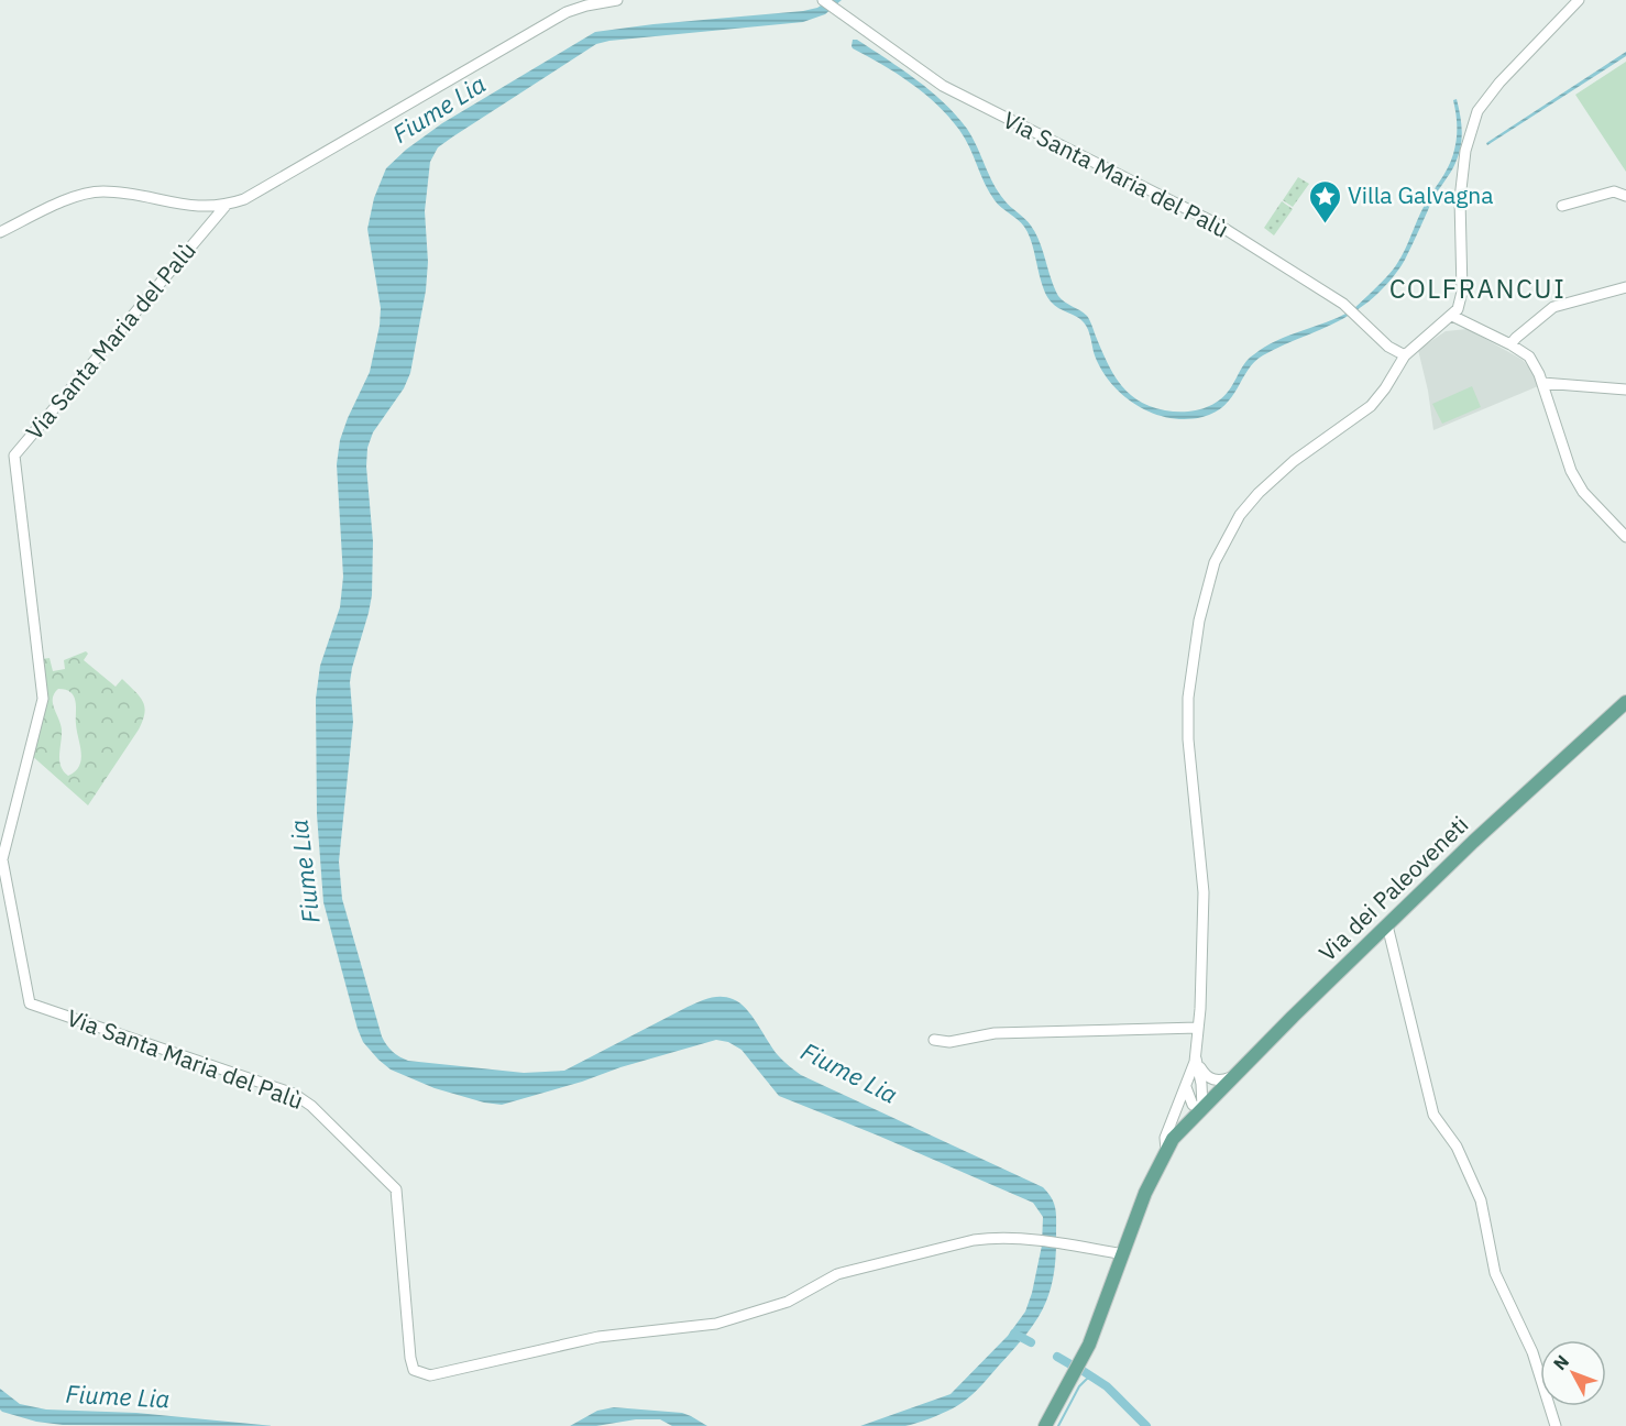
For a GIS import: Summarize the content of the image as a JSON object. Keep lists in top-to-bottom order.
{
  "streets": {
    "main road": ["Via dei Paleoveneti"],
    "street": ["Via Santa Maria del Palù"]
  },
  "crossings": [
    ["Via Santa Maria del Palù", "Via dei Paleoveneti"]
  ],
  "districts": ["COLFRANCUI"],
  "water": ["Fiume Lia"],
  "places": {
    "place": ["Villa Galvagna"]
  },
  "north": "top left"
}
